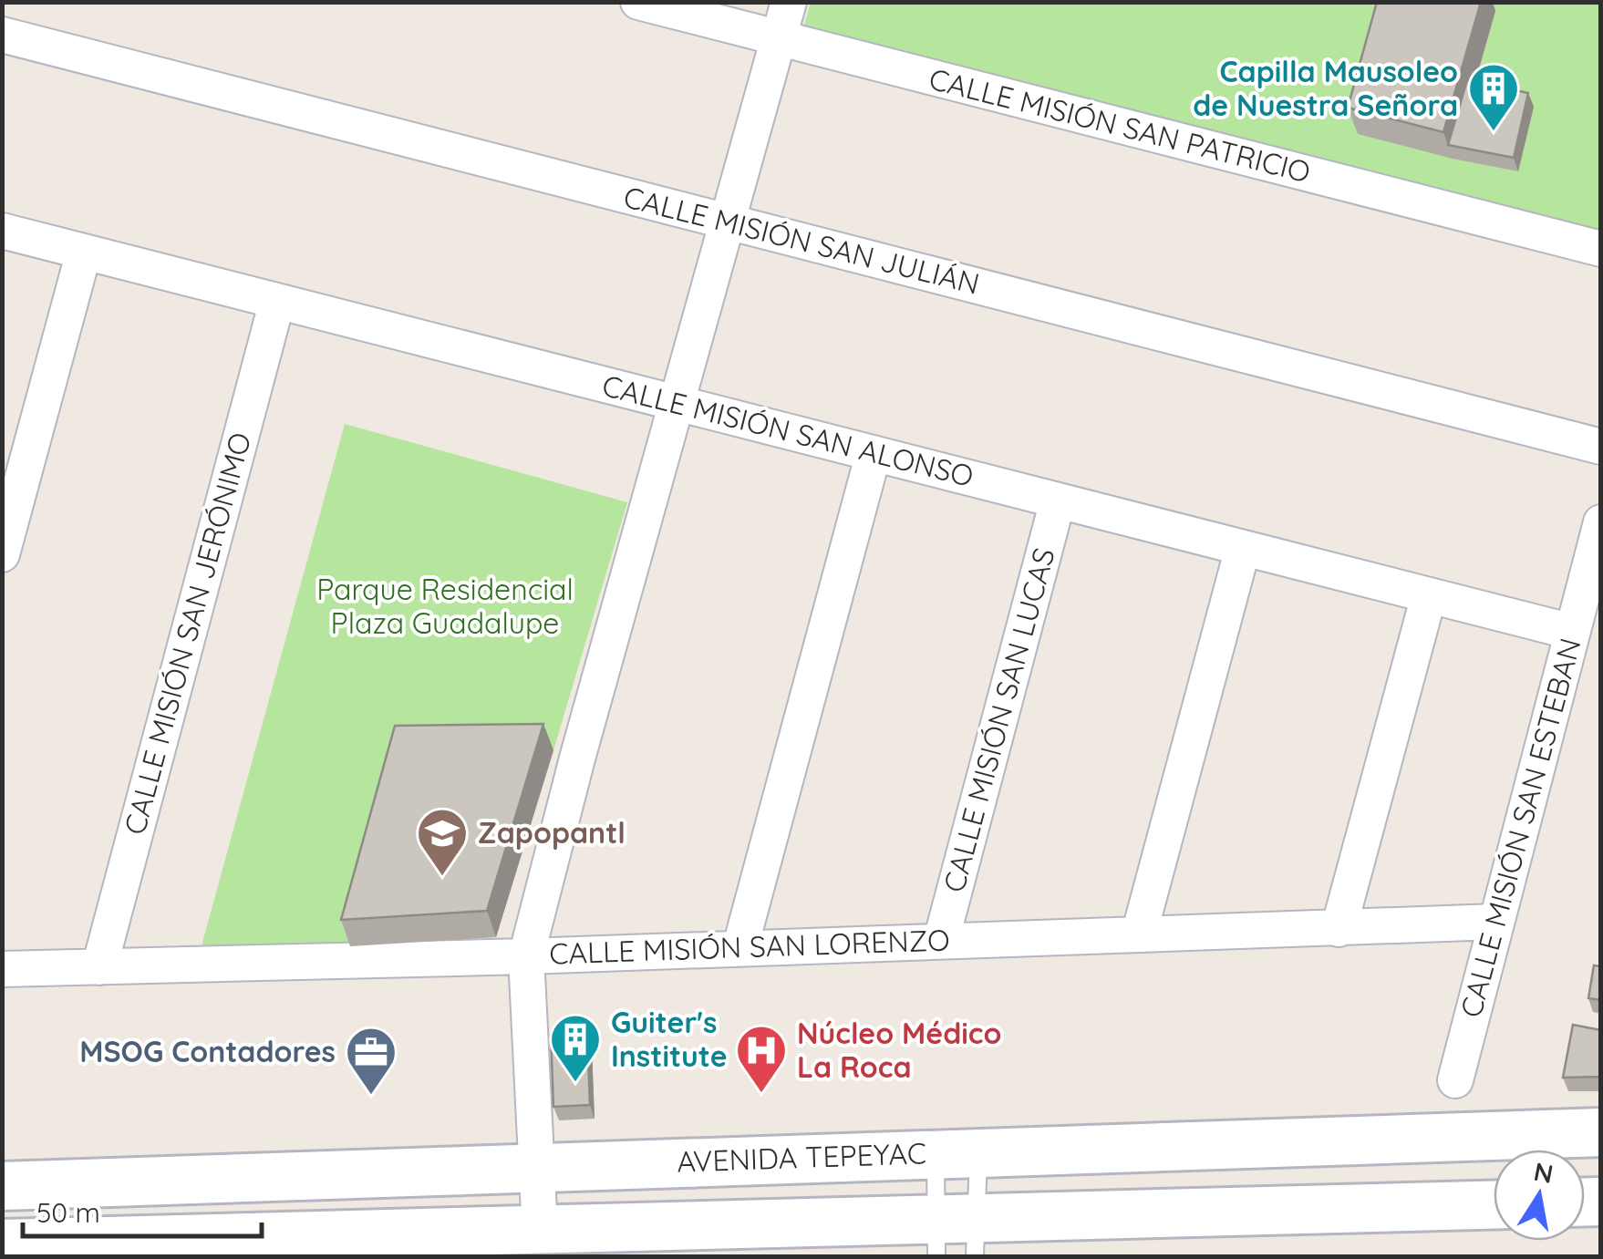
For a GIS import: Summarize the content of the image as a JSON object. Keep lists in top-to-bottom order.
{
  "streets": {
    "street": [
      "CALLE MISIÓN SAN PATRICIO",
      "CALLE MISIÓN SAN JULIÁN",
      "CALLE MISIÓN SAN ALONSO",
      "CALLE MISIÓN SAN JERÓNIMO",
      "CALLE MISIÓN SAN LUCAS",
      "CALLE MISIÓN SAN ESTEBAN",
      "CALLE MISIÓN SAN LORENZO",
      "AVENIDA TEPEYAC"
    ]
  },
  "crossings": [
    ["CALLE MISIÓN SAN ALONSO", "CALLE MISIÓN SAN JERÓNIMO"],
    ["CALLE MISIÓN SAN ALONSO", "CALLE MISIÓN SAN LUCAS"],
    ["CALLE MISIÓN SAN ALONSO", "CALLE MISIÓN SAN ESTEBAN"],
    ["CALLE MISIÓN SAN JERÓNIMO", "CALLE MISIÓN SAN LORENZO"],
    ["CALLE MISIÓN SAN LUCAS", "CALLE MISIÓN SAN LORENZO"],
    ["CALLE MISIÓN SAN ESTEBAN", "CALLE MISIÓN SAN LORENZO"]
  ],
  "parks": ["Parque Residencial Plaza Guadalupe"],
  "places": {
    "building": ["Capilla Mausoleo de Nuestra Señora", "Guiter's Institute"],
    "school or university": ["Zapopantl"],
    "hospital": ["Núcleo Médico La Roca"],
    "office": ["MSOG Contadores"]
  },
  "scale_bar": "50 m",
  "north": "top"
}
